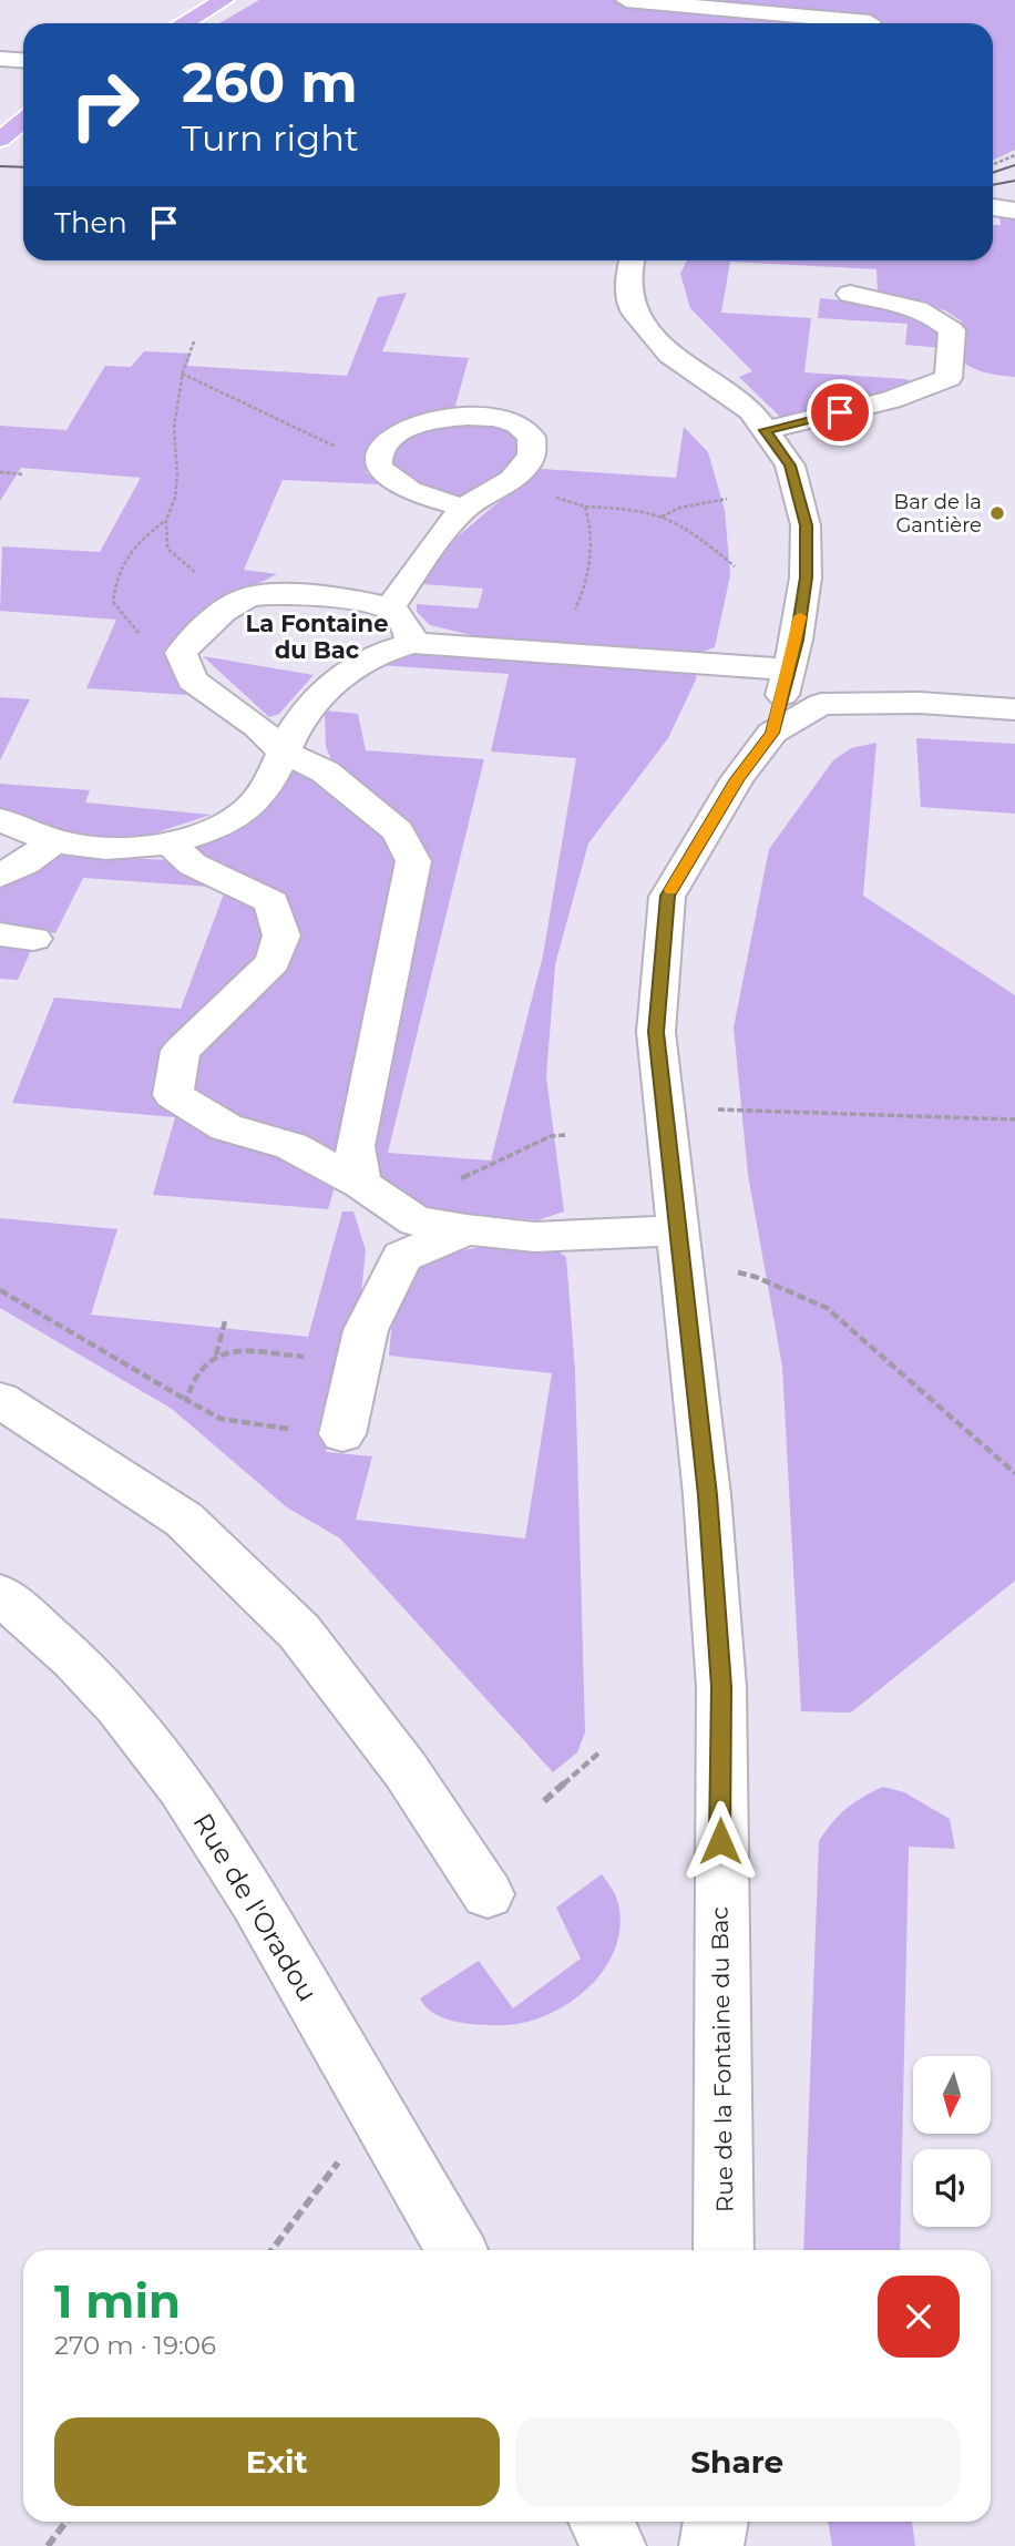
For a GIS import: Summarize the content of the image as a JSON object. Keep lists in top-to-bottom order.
{
  "streets": {
    "street": ["Rue de l'Oradou", "Rue de la Fontaine du Bac"]
  },
  "districts": ["La Fontaine du Bac"],
  "places": ["Bar de la Gantière"],
  "north": "bottom",
  "page": {
    "turn": ["260 m", "Turn right"],
    "then": "Then",
    "heading": ["1 min", "270 m · 19:06"],
    "buttons": ["Exit", "Share"]
  }
}
